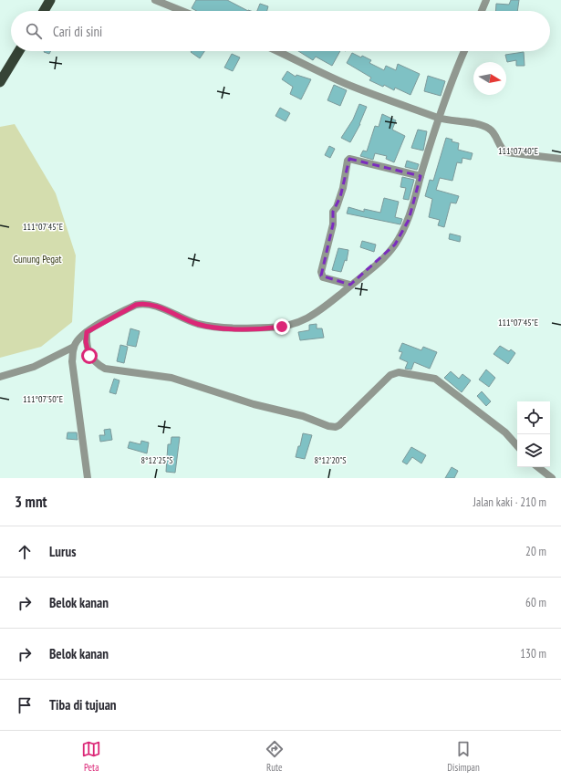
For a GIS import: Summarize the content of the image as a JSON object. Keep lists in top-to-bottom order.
{
  "parks": ["Gunung Pegat"],
  "north": "right",
  "page": {
    "search": "Cari di sini",
    "heading": ["3 mnt", "Jalan kaki · 210 m"],
    "list": [
      ["Lurus", "20 m"],
      ["Belok kanan", "60 m"],
      ["Belok kanan", "130 m"],
      "Tiba di tujuan"
    ],
    "nav": ["Peta", "Rute", "Disimpan"]
  },
  "coordinates": [
    "111°07'40\"E",
    "111°07'45\"E",
    "111°07'50\"E",
    "8°12'25\"S",
    "8°12'20\"S"
  ]
}
